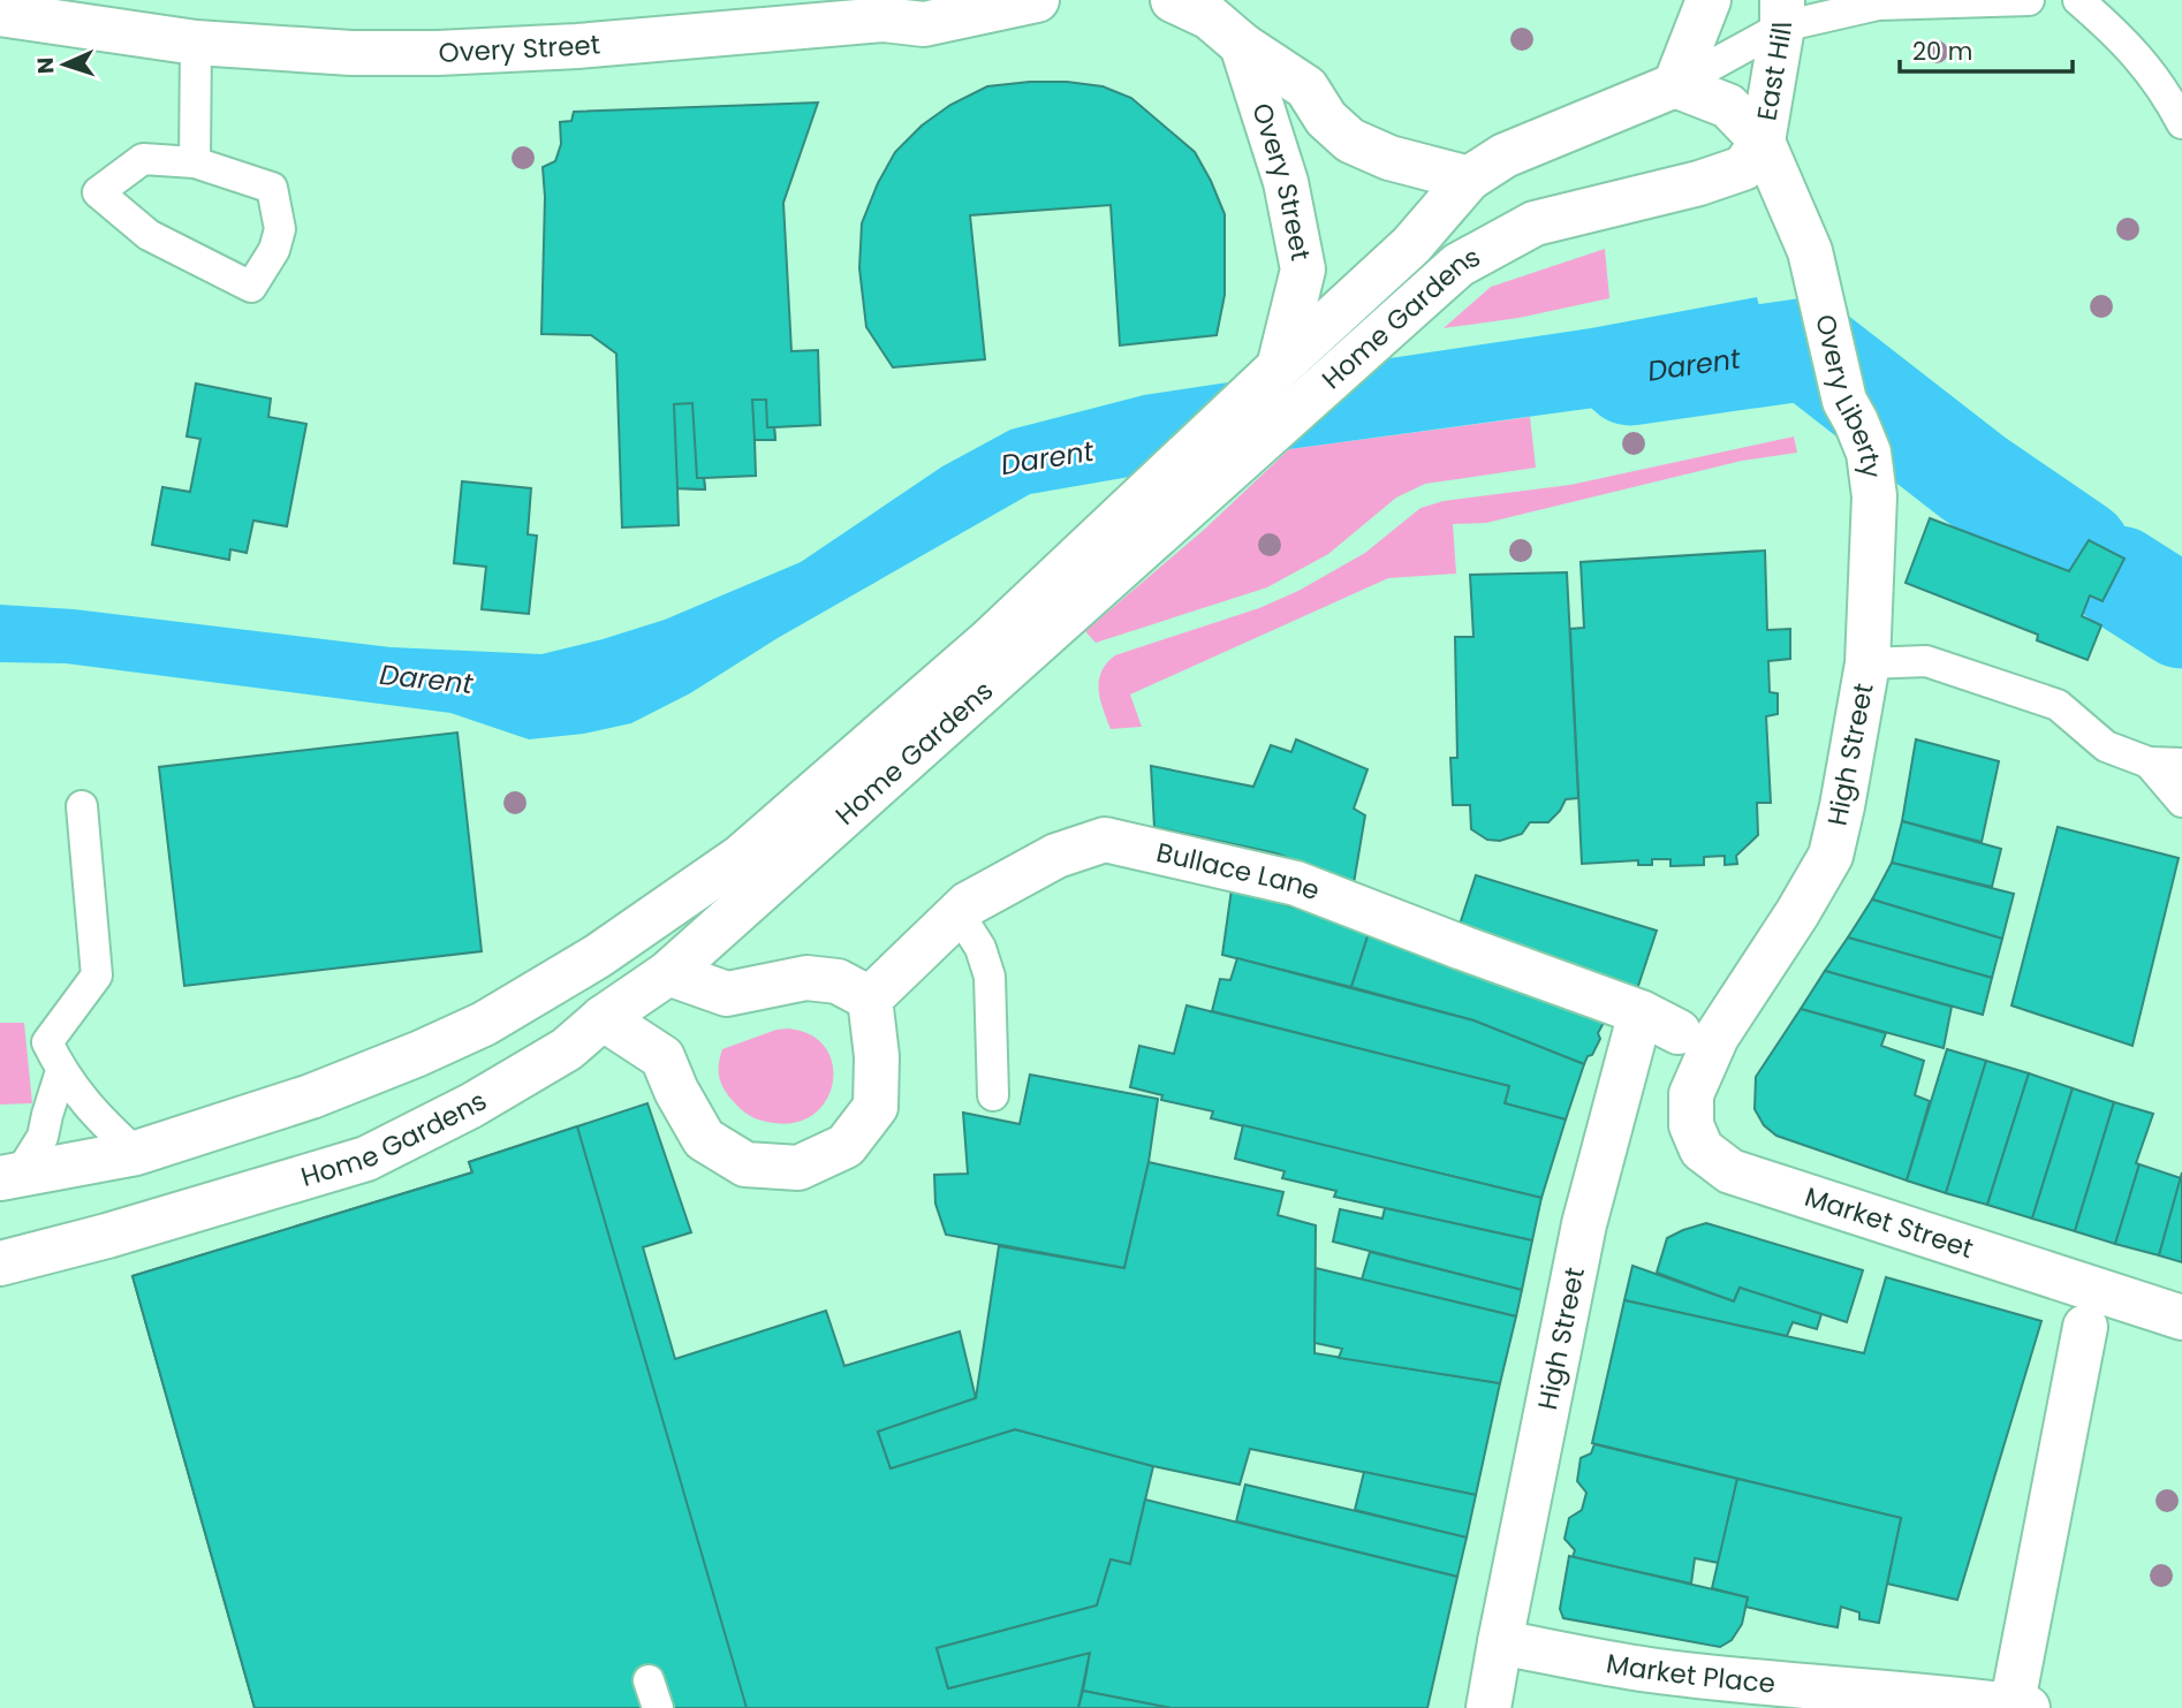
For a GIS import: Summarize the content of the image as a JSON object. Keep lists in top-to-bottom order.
{
  "streets": {
    "main road": [
      "Overy Street",
      "East Hill",
      "Home Gardens",
      "Overy Liberty",
      "High Street",
      "Bullace Lane",
      "Market Street",
      "Market Place"
    ]
  },
  "crossings": [
    ["Overy Street", "Home Gardens"],
    ["East Hill", "Home Gardens"],
    ["East Hill", "Overy Liberty"],
    ["Home Gardens", "Overy Liberty"],
    ["Overy Liberty", "High Street"],
    ["High Street", "Bullace Lane"],
    ["High Street", "Market Street"],
    ["High Street", "Market Place"],
    ["Bullace Lane", "Market Street"]
  ],
  "water": ["Darent"],
  "scale_bar": "20 m",
  "north": "left"
}
